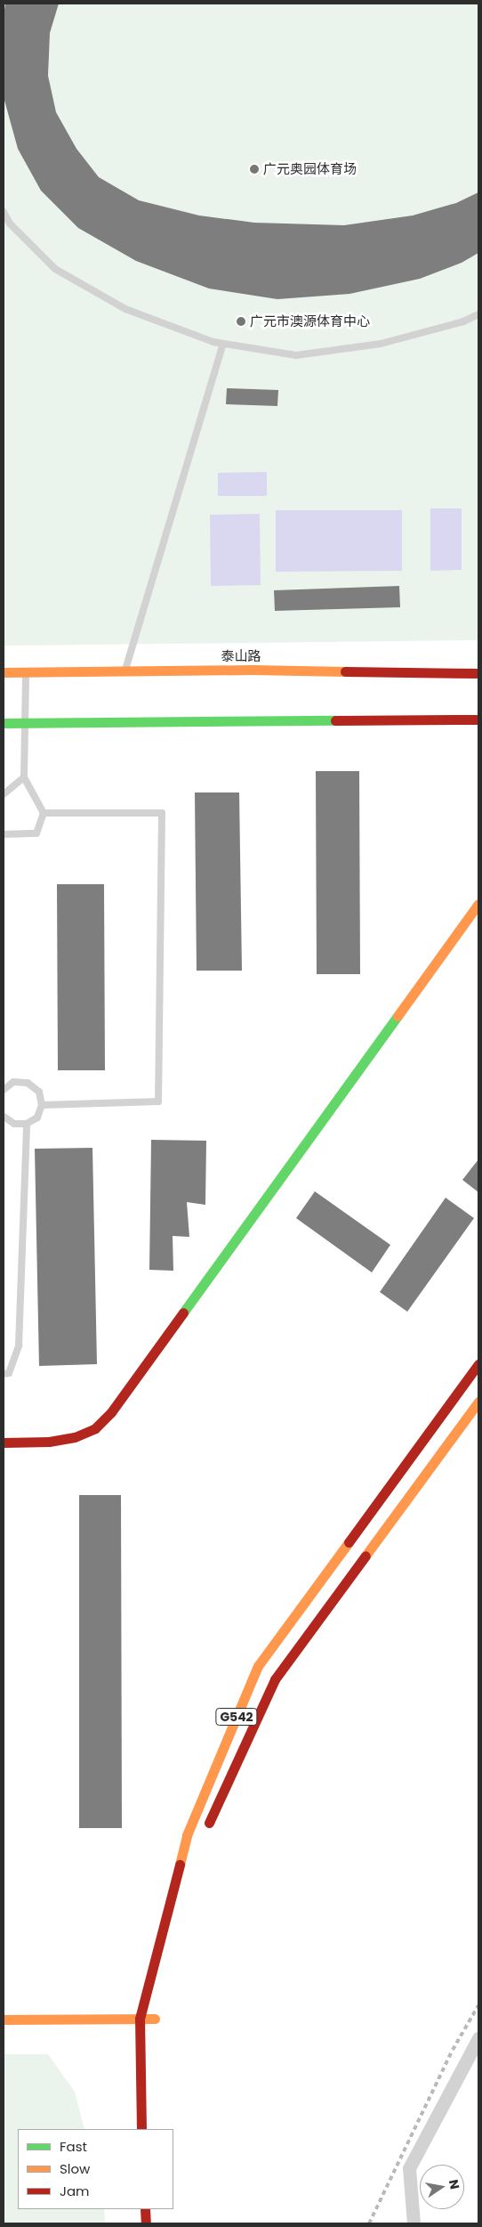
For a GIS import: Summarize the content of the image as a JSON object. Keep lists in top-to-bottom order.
{
  "streets": {
    "main road": ["泰山路", "G542"]
  },
  "places": ["广元奥园体育场", "广元市澳源体育中心"],
  "legend": ["Fast", "Slow", "Jam"],
  "north": "right"
}
